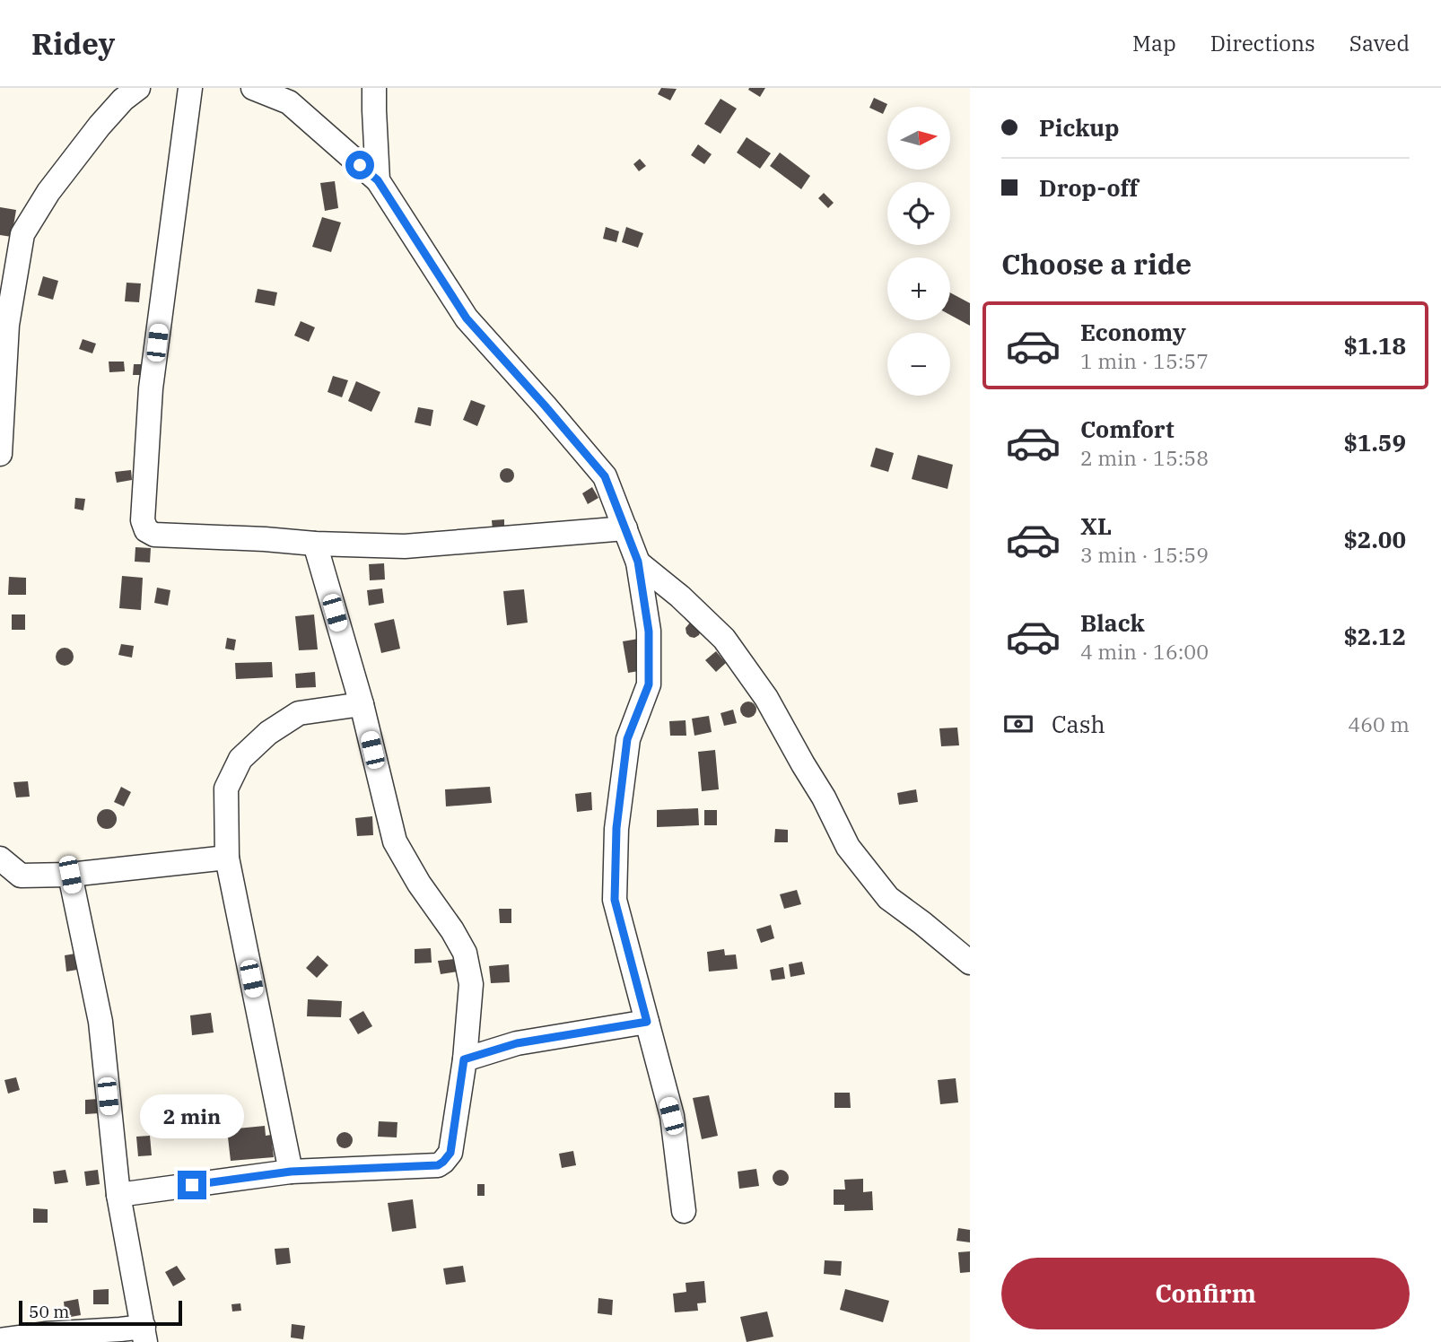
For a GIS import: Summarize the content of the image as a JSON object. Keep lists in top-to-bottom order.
{
  "scale_bar": "50 m",
  "north": "right",
  "page": {
    "header": "Ridey",
    "nav": ["Map", "Directions", "Saved"],
    "banner": ["Pickup", "Drop-off"],
    "map_buttons": ["+", "−"],
    "heading": "Choose a ride",
    "list": [
      {
        "name": "Economy",
        "note": "1 min · 15:57",
        "value": "$1.18"
      },
      {
        "name": "Comfort",
        "note": "2 min · 15:58",
        "value": "$1.59"
      },
      {
        "name": "XL",
        "note": "3 min · 15:59",
        "value": "$2.00"
      },
      {
        "name": "Black",
        "note": "4 min · 16:00",
        "value": "$2.12"
      }
    ],
    "pay": ["Cash", "460 m"],
    "bubble": "2 min",
    "buttons": "Confirm",
    "scale": "50 m"
  }
}
